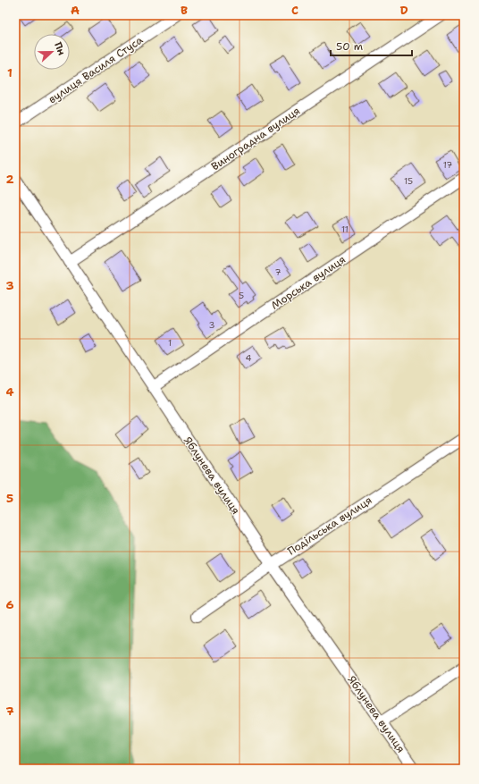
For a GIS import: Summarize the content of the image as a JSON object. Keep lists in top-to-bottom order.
{
  "streets": {
    "street": [
      "вулиця Василя Стуса",
      "Виноградна вулиця",
      "Морська вулиця",
      "Яблунева вулиця",
      "Подільська вулиця"
    ]
  },
  "crossings": [
    ["Виноградна вулиця", "Яблунева вулиця"],
    ["Морська вулиця", "Яблунева вулиця"],
    ["Яблунева вулиця", "Подільська вулиця"]
  ],
  "house_numbers": [
    "17",
    "15",
    "11",
    "7",
    "5",
    "3",
    "1",
    "4"
  ],
  "scale_bar": "50 m",
  "north": "right",
  "grid": {
    "columns": [
      "A",
      "B",
      "C",
      "D"
    ],
    "rows": [
      "1",
      "2",
      "3",
      "4",
      "5",
      "6",
      "7"
    ]
  }
}
